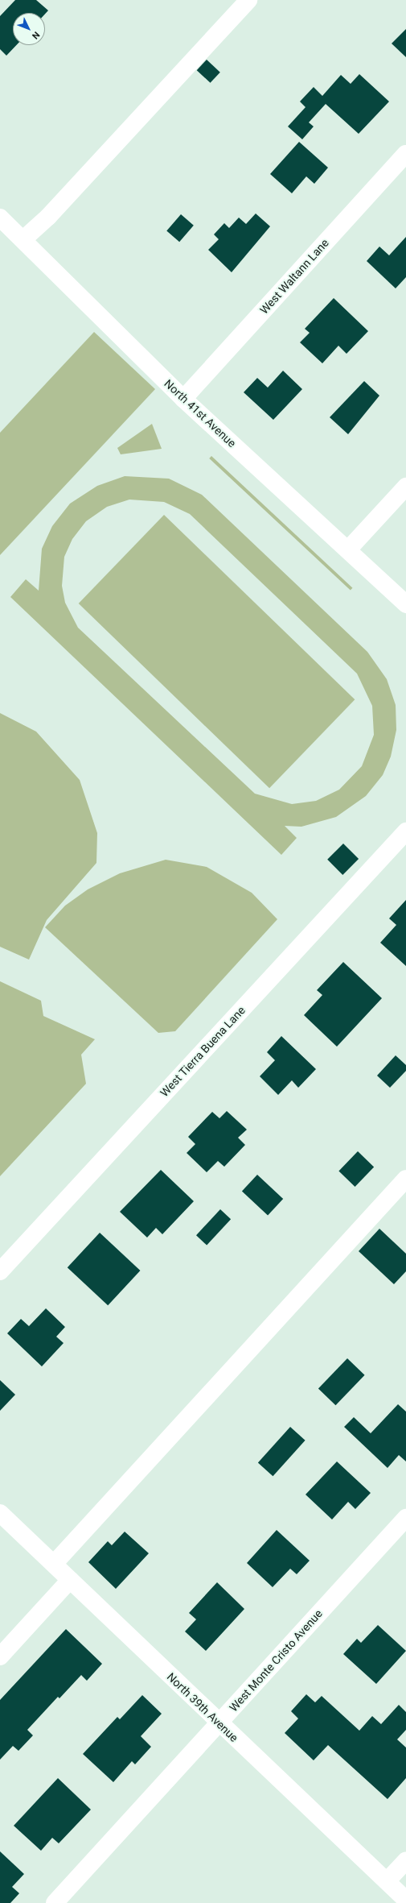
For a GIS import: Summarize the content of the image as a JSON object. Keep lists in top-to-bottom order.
{
  "streets": {
    "street": [
      "West Waltann Lane",
      "North 41st Avenue",
      "West Tierra Buena Lane",
      "West Monte Cristo Avenue",
      "North 39th Avenue"
    ]
  },
  "crossings": [
    ["West Waltann Lane", "North 41st Avenue"],
    ["West Monte Cristo Avenue", "North 39th Avenue"]
  ],
  "north": "bottom right"
}
